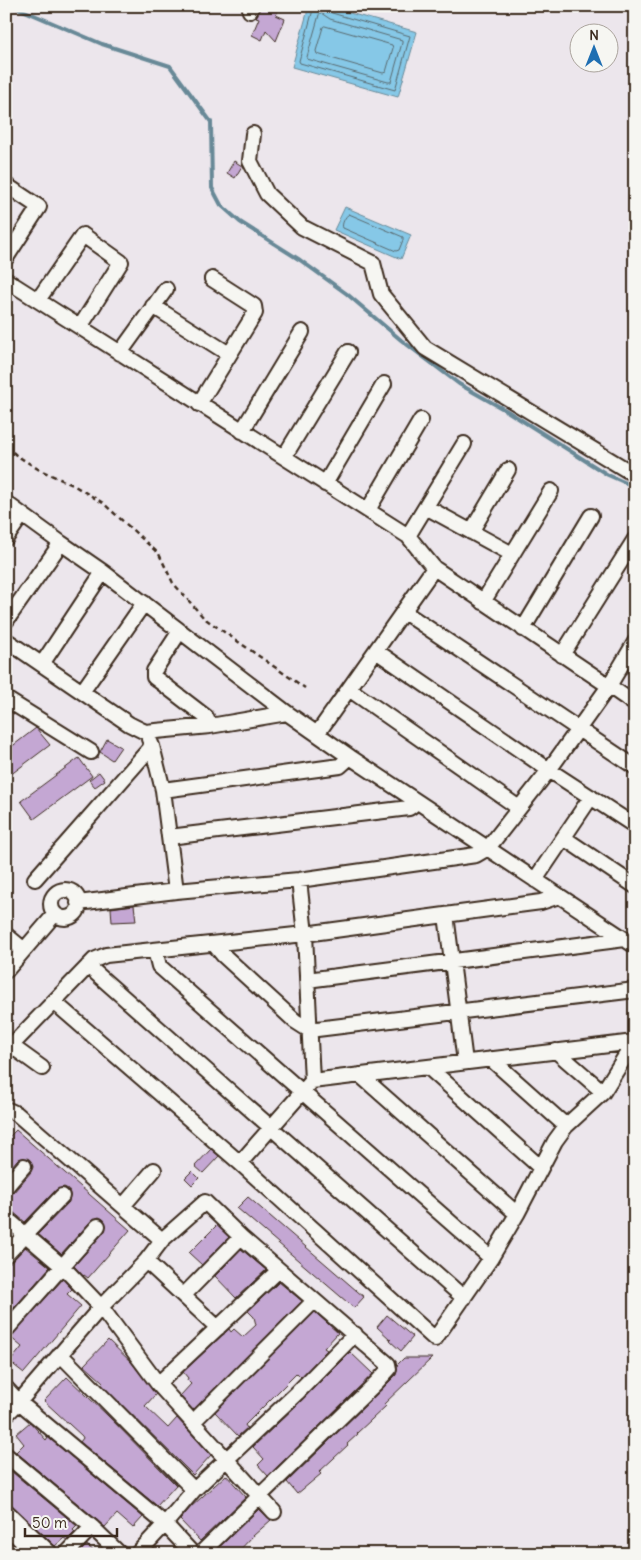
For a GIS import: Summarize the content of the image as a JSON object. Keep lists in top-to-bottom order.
{
  "scale_bar": "50 m",
  "north": "top"
}
